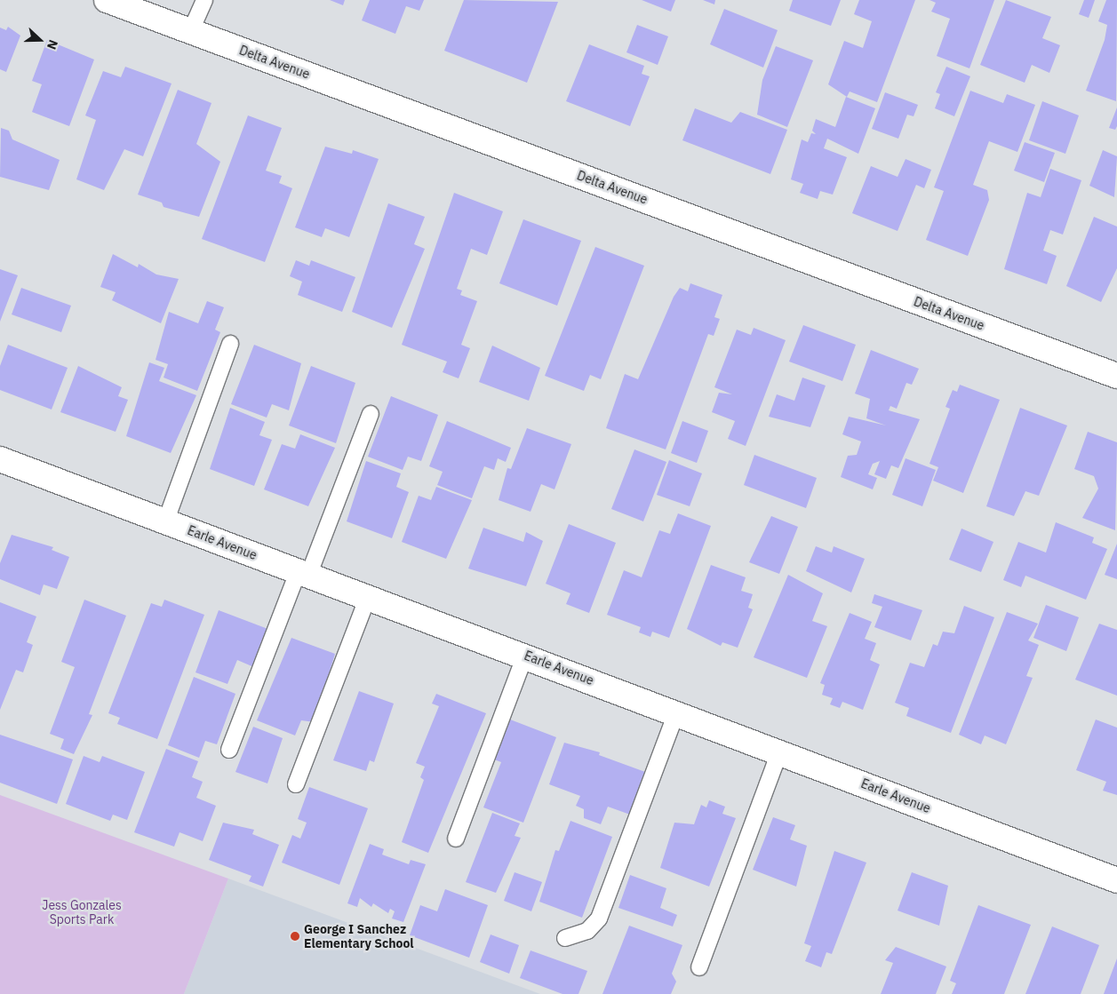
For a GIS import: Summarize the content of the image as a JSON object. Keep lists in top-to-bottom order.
{
  "streets": {
    "street": ["Delta Avenue", "Earle Avenue"]
  },
  "parks": ["Jess Gonzales Sports Park"],
  "places": ["George I Sanchez Elementary School"],
  "north": "right"
}
